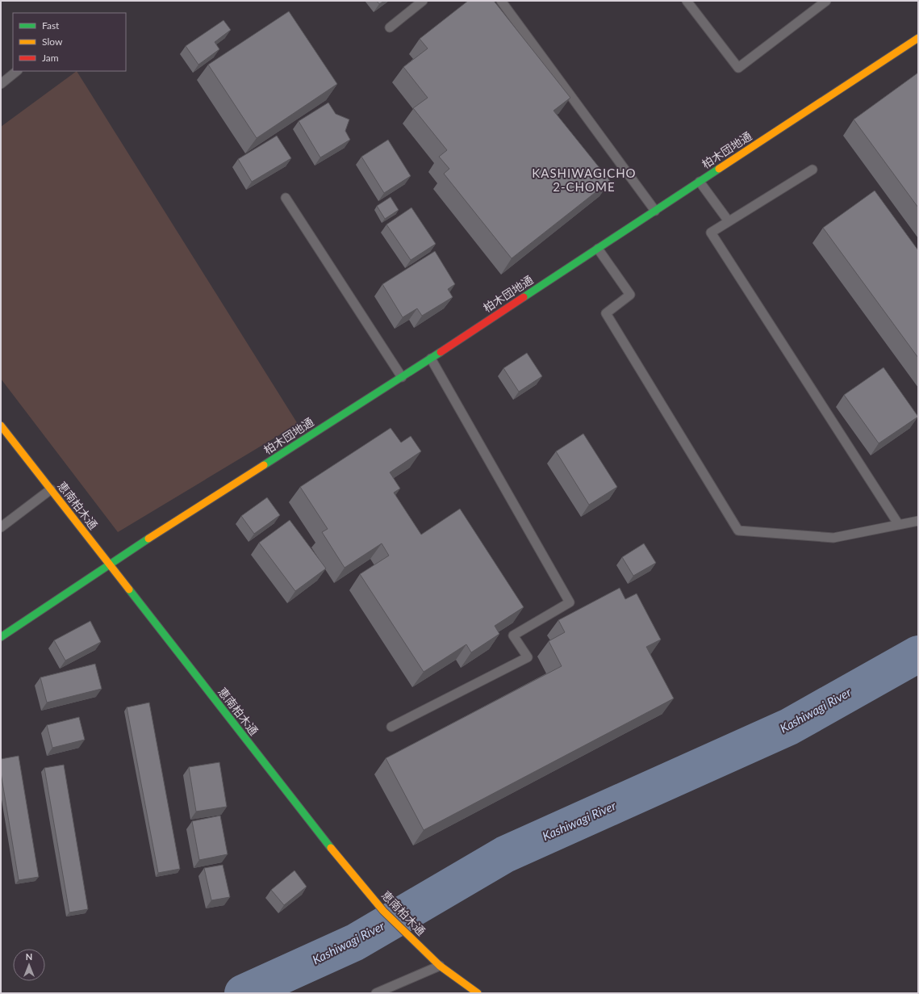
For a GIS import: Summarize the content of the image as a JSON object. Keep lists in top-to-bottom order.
{
  "streets": {
    "street": ["柏木団地通", "恵南柏木通"]
  },
  "crossings": [
    ["柏木団地通", "恵南柏木通"]
  ],
  "districts": ["KASHIWAGICHO 2-CHOME"],
  "water": ["Kashiwagi River"],
  "legend": ["Fast", "Slow", "Jam"],
  "north": "top"
}
